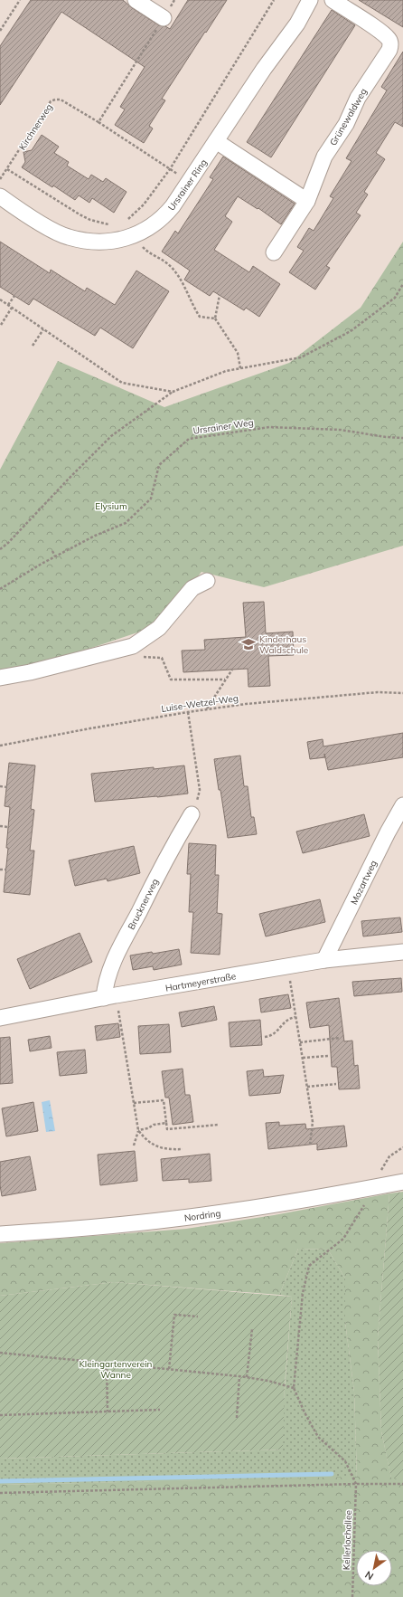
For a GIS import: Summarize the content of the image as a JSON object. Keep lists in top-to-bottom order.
{
  "streets": {
    "street": [
      "Grünewaldweg",
      "Ursrainer Ring",
      "Mozartweg",
      "Brucknerweg",
      "Hartmeyerstraße",
      "Nordring"
    ],
    "path": [
      "Kirchnerweg",
      "Ursrainer Weg",
      "Luise-Wetzel-Weg",
      "Kellerlochallee"
    ]
  },
  "crossings": [
    ["Kirchnerweg", "Ursrainer Ring"],
    ["Mozartweg", "Hartmeyerstraße"],
    ["Brucknerweg", "Hartmeyerstraße"]
  ],
  "parks": ["Elysium", "Kleingartenverein Wanne"],
  "places": {
    "school or university": ["Kinderhaus Waldschule"]
  },
  "north": "bottom left"
}
